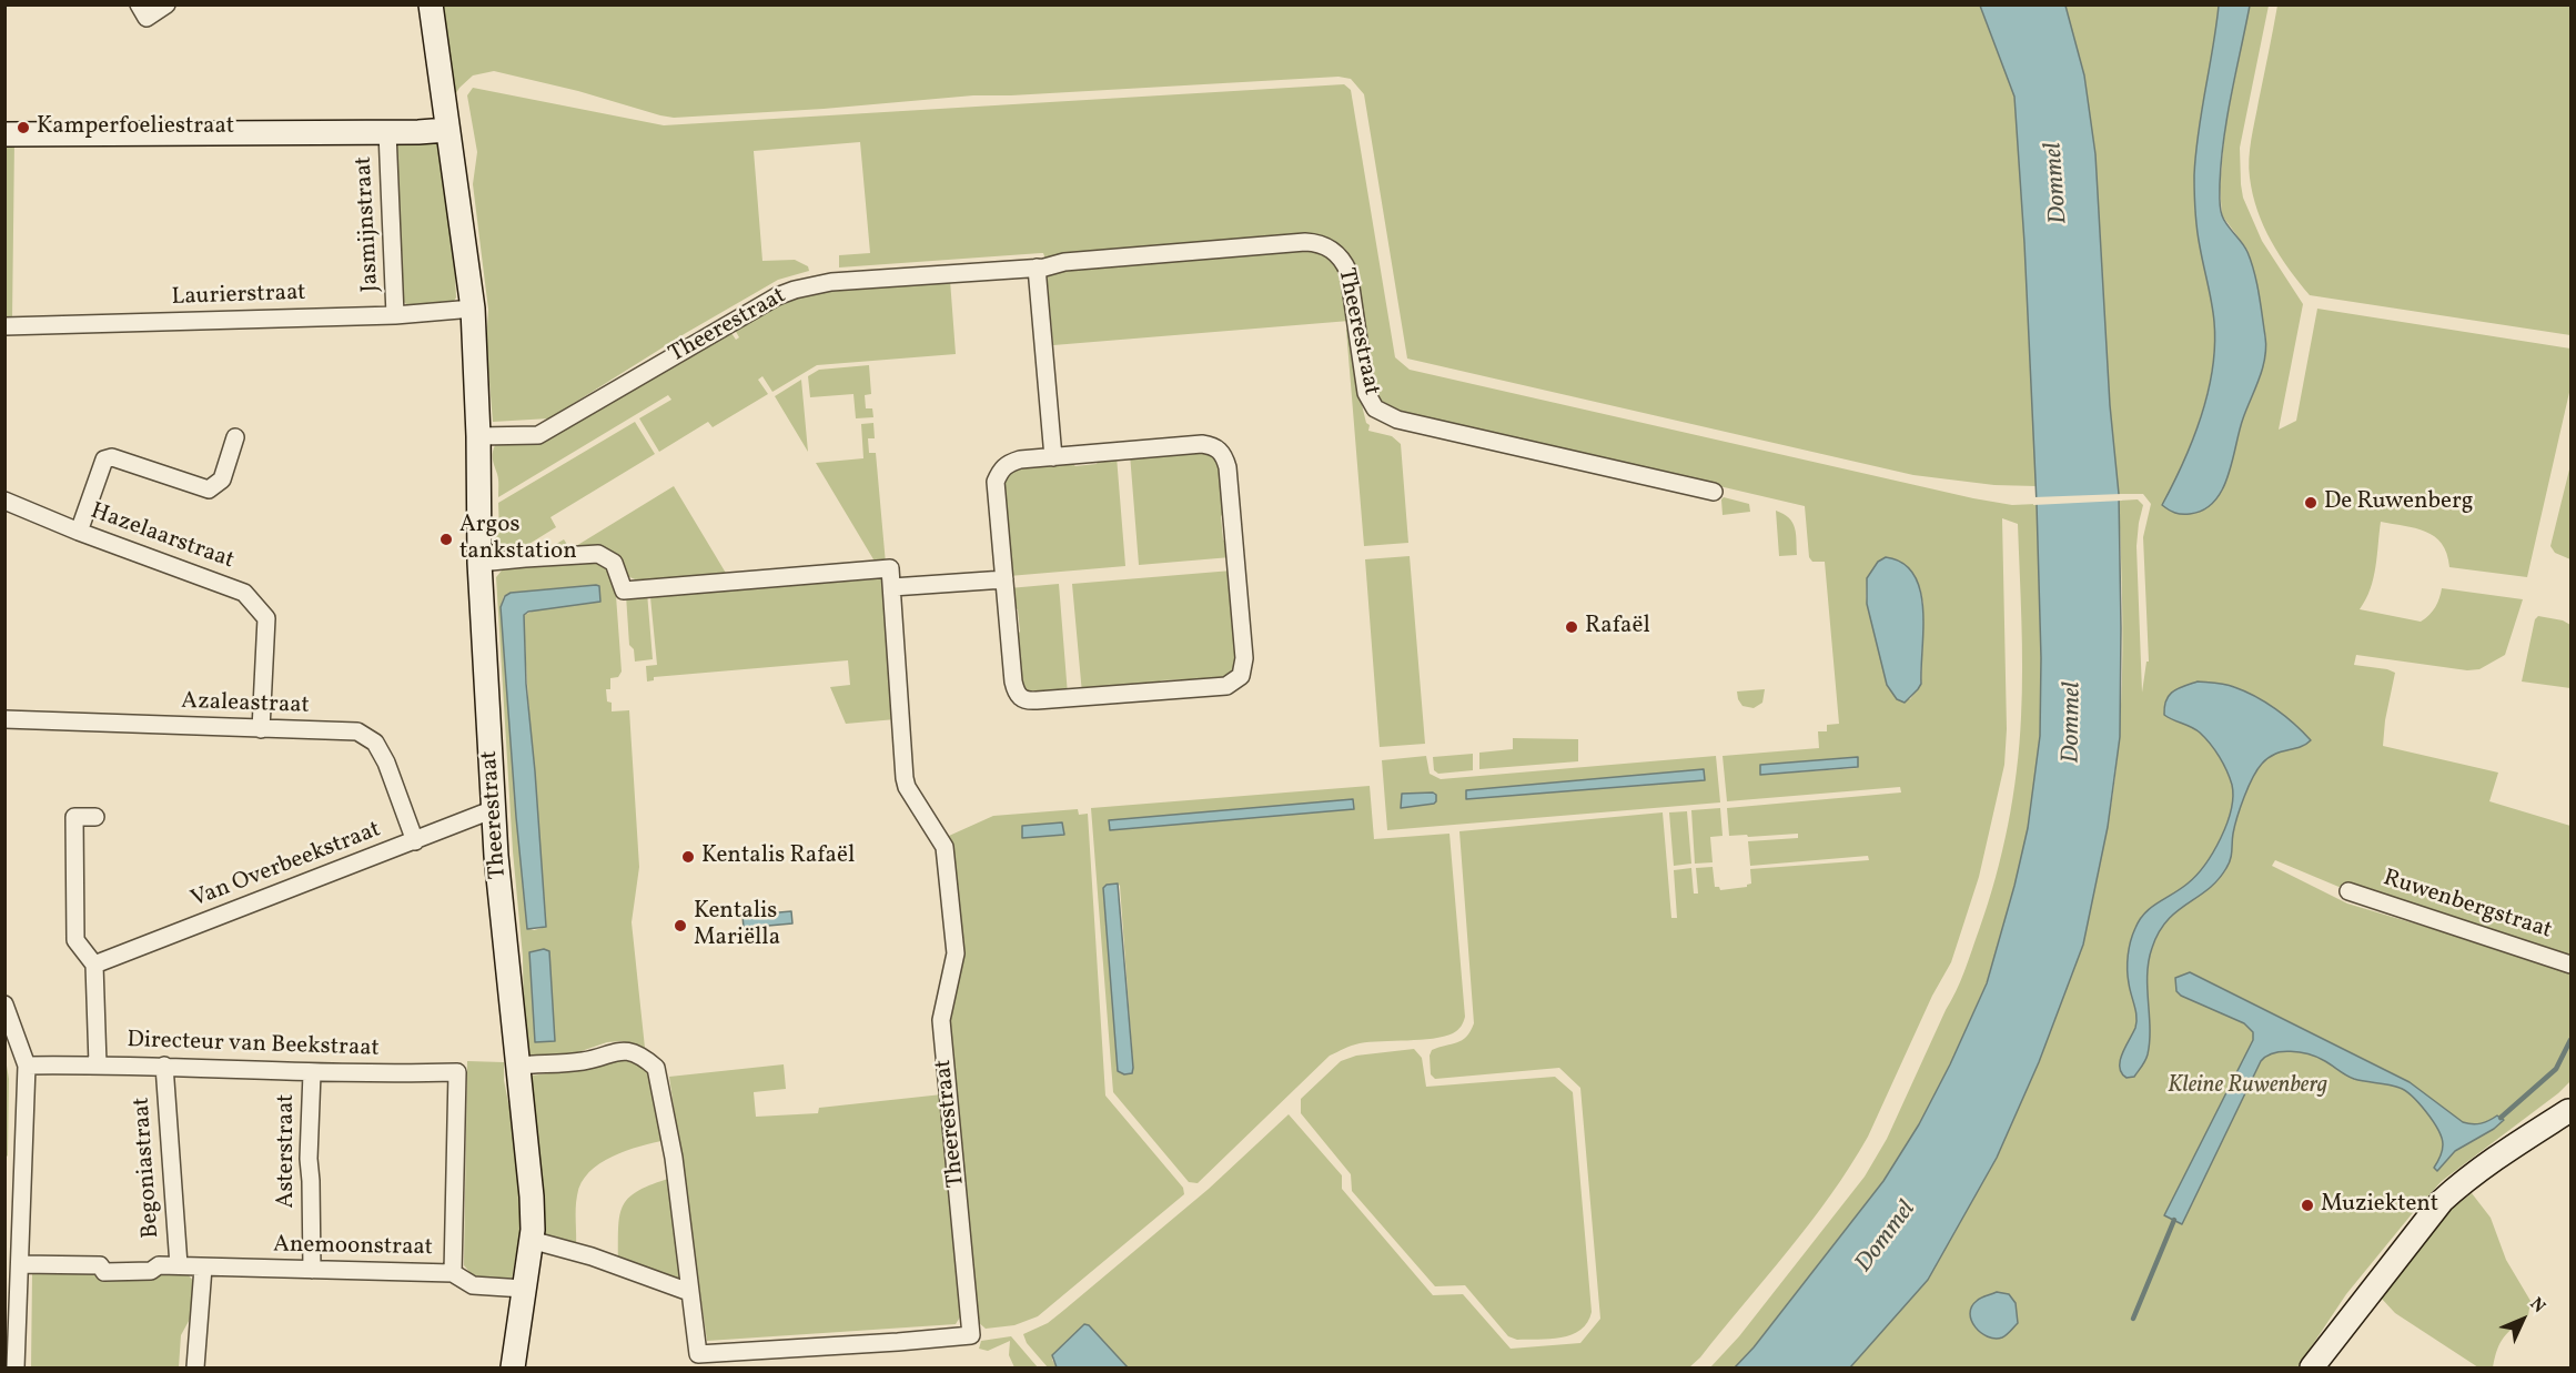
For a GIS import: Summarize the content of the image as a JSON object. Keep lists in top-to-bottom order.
{
  "streets": {
    "main road": ["Theerestraat"],
    "street": [
      "Jasmijnstraat",
      "Laurierstraat",
      "Hazelaarstraat",
      "Azaleastraat",
      "Van Overbeekstraat",
      "Ruwenbergstraat",
      "Directeur van Beekstraat",
      "Asterstraat",
      "Begoniastraat",
      "Anemoonstraat"
    ]
  },
  "crossings": [
    ["Jasmijnstraat", "Laurierstraat"],
    ["Laurierstraat", "Theerestraat"],
    ["Theerestraat", "Van Overbeekstraat"],
    ["Theerestraat", "Anemoonstraat"],
    ["Hazelaarstraat", "Azaleastraat"],
    ["Azaleastraat", "Van Overbeekstraat"],
    ["Directeur van Beekstraat", "Asterstraat"],
    ["Directeur van Beekstraat", "Begoniastraat"],
    ["Directeur van Beekstraat", "Anemoonstraat"],
    ["Asterstraat", "Anemoonstraat"],
    ["Begoniastraat", "Anemoonstraat"]
  ],
  "water": ["Dommel"],
  "parks": ["Kleine Ruwenberg"],
  "places": [
    "Kamperfoeliestraat",
    "De Ruwenberg",
    "Argos tankstation",
    "Rafaël",
    "Kentalis Rafaël",
    "Kentalis Mariëlla",
    "Muziektent"
  ],
  "north": "top right"
}
